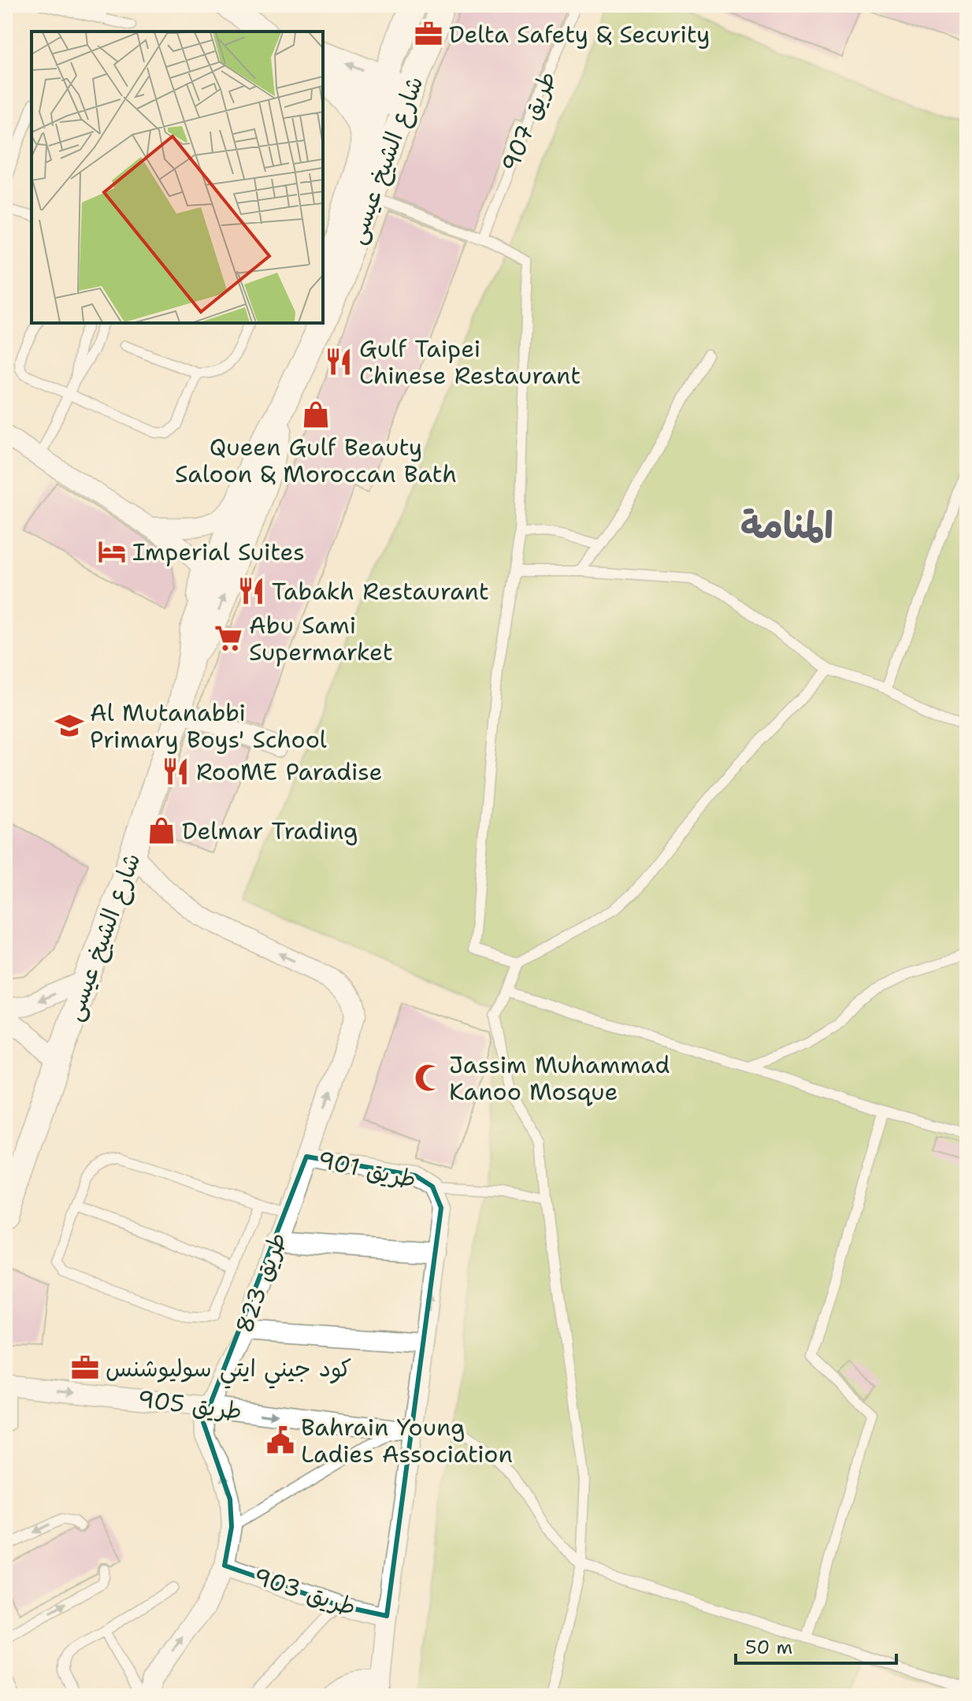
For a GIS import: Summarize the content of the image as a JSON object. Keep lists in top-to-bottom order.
{
  "streets": {
    "street": [
      "شارع الشيخ عيسى",
      "طريق 901",
      "طريق 823",
      "طريق 905",
      "طريق 903"
    ],
    "lane": ["طريق 907"]
  },
  "crossings": [
    ["شارع الشيخ عيسى", "طريق 901"],
    ["طريق 901", "طريق 823"],
    ["طريق 901", "طريق 905"],
    ["طريق 901", "طريق 903"],
    ["طريق 823", "طريق 905"],
    ["طريق 823", "طريق 903"],
    ["طريق 905", "طريق 903"]
  ],
  "one_way": ["طريق 901", "طريق 903"],
  "districts": ["المنامة"],
  "places": {
    "office": ["Delta Safety & Security", "كود جيني ايتي سوليوشنس"],
    "restaurant": ["Gulf Taipei Chinese Restaurant", "Tabakh Restaurant", "RooME Paradise"],
    "shop": ["Queen Gulf Beauty Saloon & Moroccan Bath", "Delmar Trading"],
    "hotel": ["Imperial Suites"],
    "supermarket": ["Abu Sami Supermarket"],
    "school or university": ["Al Mutanabbi Primary Boys' School"],
    "mosque": ["Jassim Muhammad Kanoo Mosque"],
    "public building": ["Bahrain Young Ladies Association"]
  },
  "scale_bar": "50 m"
}
